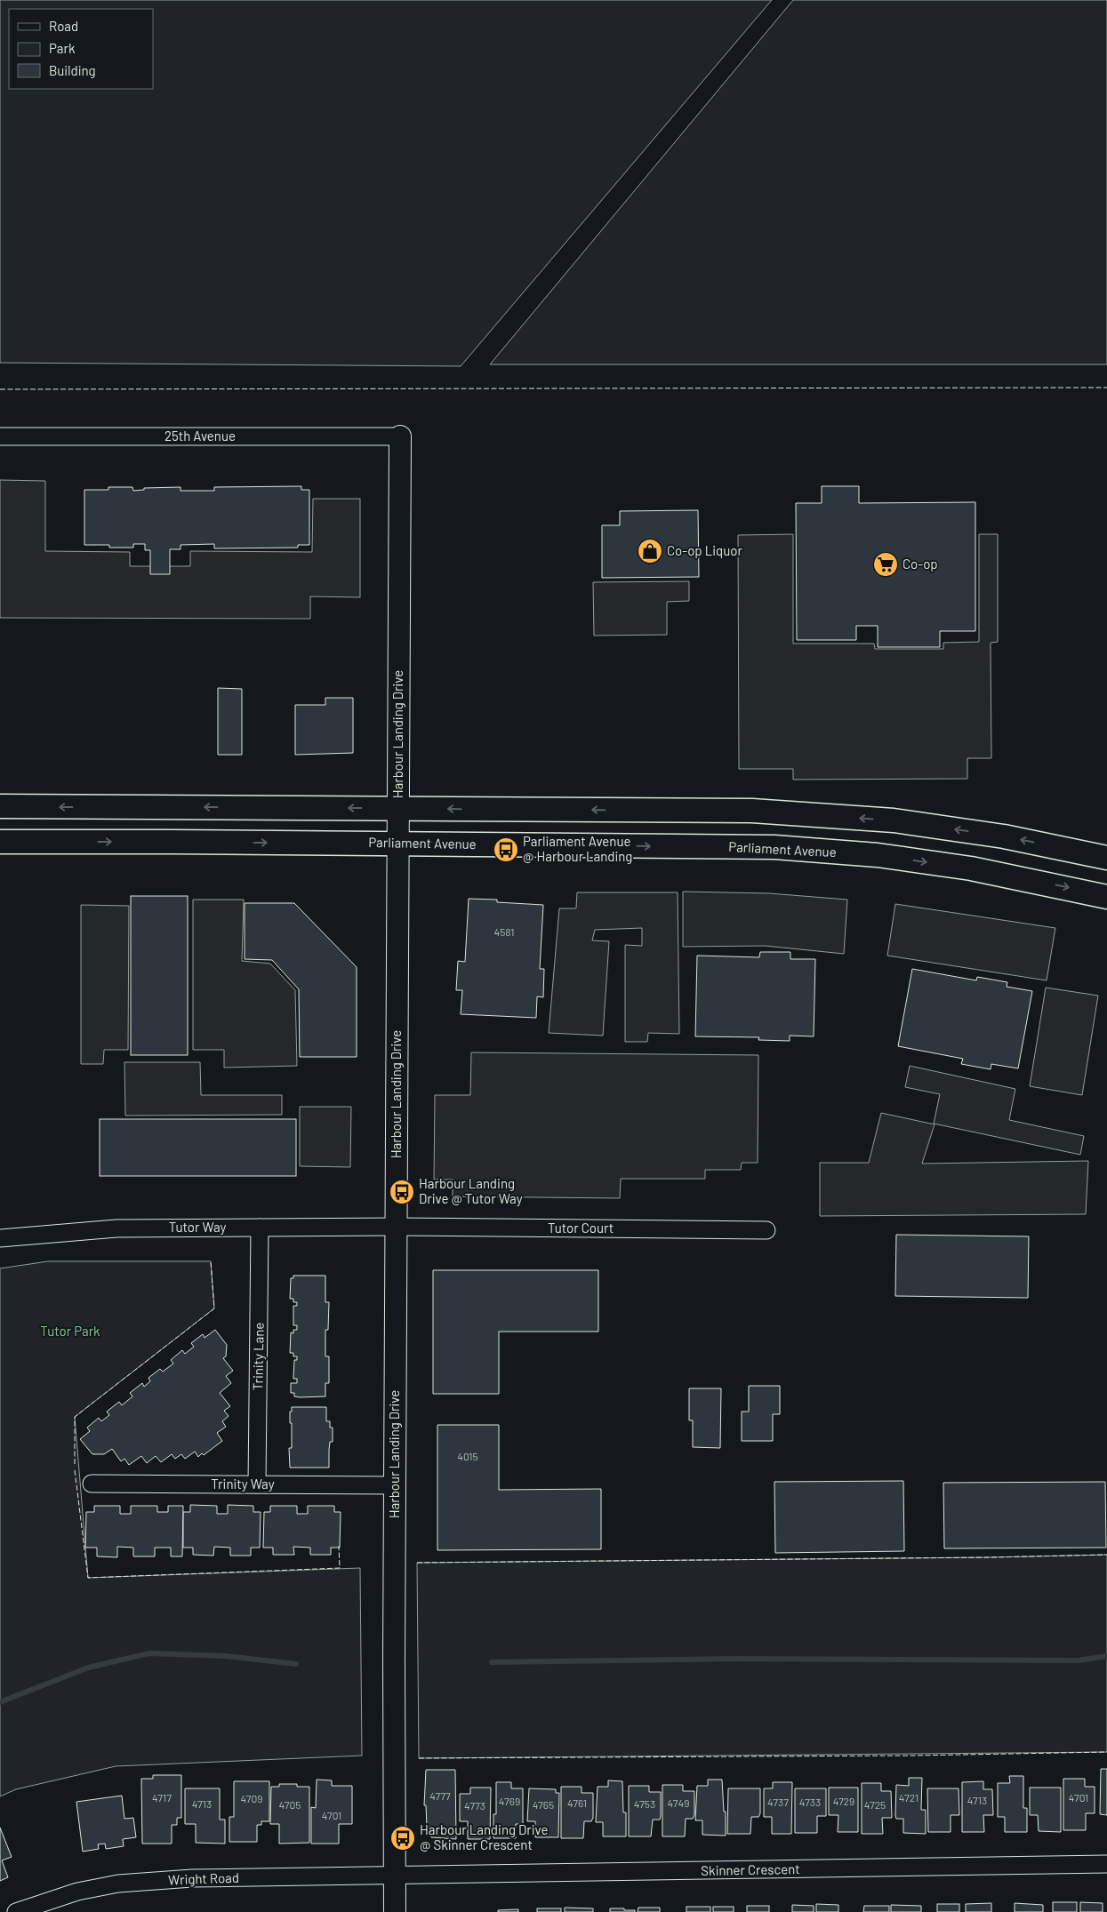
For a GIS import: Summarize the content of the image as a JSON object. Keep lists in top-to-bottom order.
{
  "streets": {
    "main road": ["Parliament Avenue"],
    "street": [
      "25th Avenue",
      "Harbour Landing Drive",
      "Tutor Way",
      "Tutor Court",
      "Trinity Lane",
      "Trinity Way",
      "Skinner Crescent",
      "Wright Road"
    ]
  },
  "crossings": [
    ["25th Avenue", "Harbour Landing Drive"],
    ["Harbour Landing Drive", "Parliament Avenue"],
    ["Harbour Landing Drive", "Tutor Way"],
    ["Harbour Landing Drive", "Tutor Court"],
    ["Harbour Landing Drive", "Trinity Way"],
    ["Harbour Landing Drive", "Skinner Crescent"],
    ["Harbour Landing Drive", "Wright Road"],
    ["Tutor Way", "Tutor Court"],
    ["Tutor Way", "Trinity Lane"],
    ["Trinity Lane", "Trinity Way"],
    ["Skinner Crescent", "Wright Road"]
  ],
  "parks": ["Tutor Park"],
  "places": {
    "shop": ["Co-op Liquor"],
    "supermarket": ["Co-op"],
    "bus stop": ["Parliament Avenue @ Harbour Landing", "Harbour Landing Drive @ Tutor Way", "Harbour Landing Drive @ Skinner Crescent"]
  },
  "house_numbers": [
    "4581",
    "4015",
    "4777",
    "4717",
    "4721",
    "4701",
    "4709",
    "4713",
    "4769",
    "4729",
    "4737",
    "4733",
    "4761",
    "4749",
    "4713",
    "4753",
    "4705",
    "4765",
    "4725",
    "4773",
    "4701"
  ],
  "legend": ["Road", "Park", "Building"]
}
